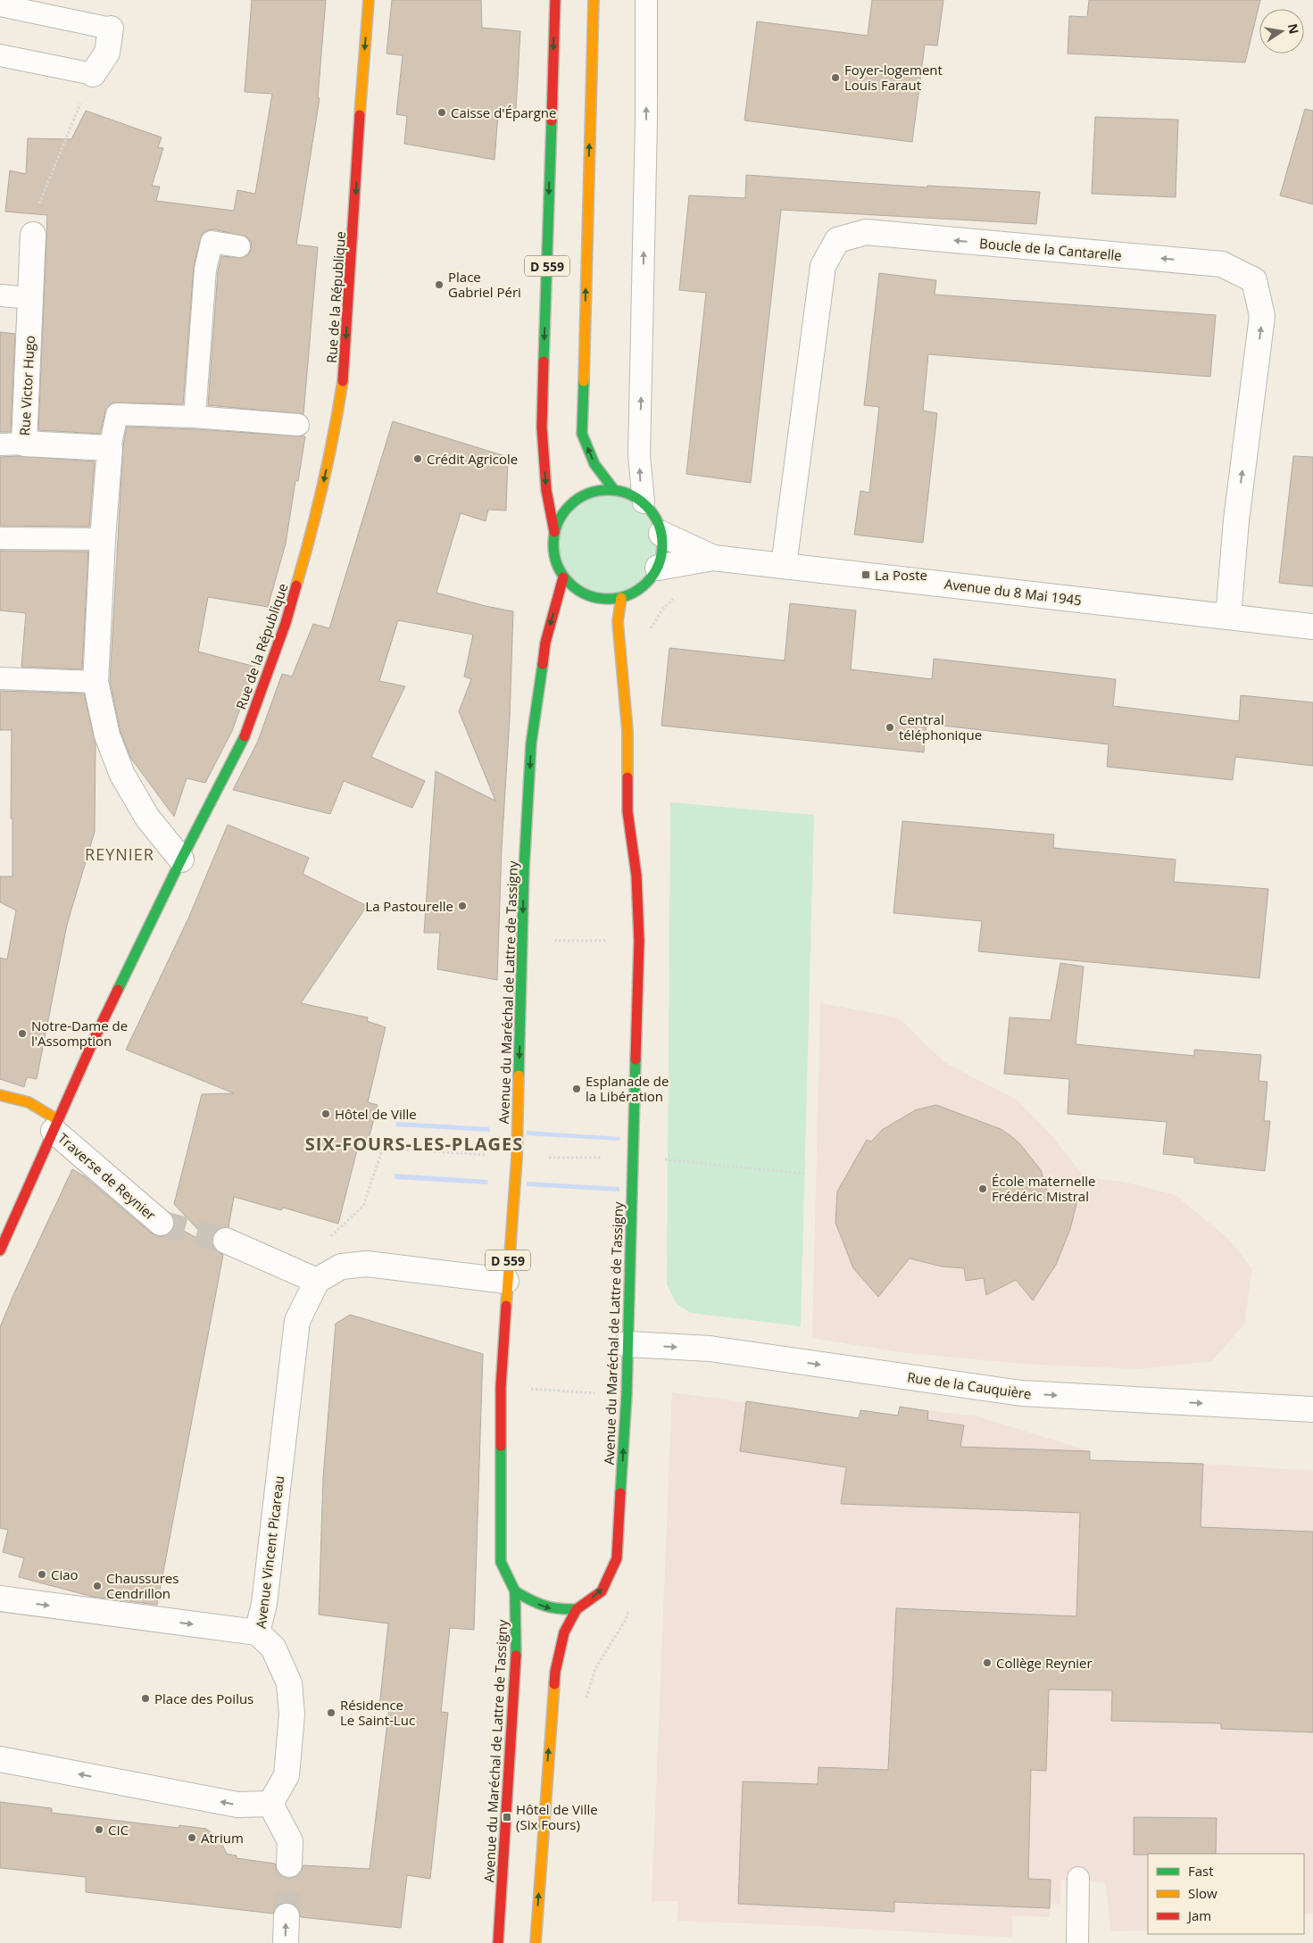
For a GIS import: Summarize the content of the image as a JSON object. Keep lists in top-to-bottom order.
{
  "streets": {
    "main road": ["D 559", "Rue de la République", "Avenue du Maréchal de Lattre de Tassigny"],
    "street": [
      "Boucle de la Cantarelle",
      "Rue Victor Hugo",
      "Avenue du 8 Mai 1945",
      "Traverse de Reynier",
      "Rue de la Cauquière",
      "Avenue Vincent Picareau"
    ]
  },
  "crossings": [
    ["Boucle de la Cantarelle", "Avenue du 8 Mai 1945"],
    ["D 559", "Avenue du 8 Mai 1945"],
    ["D 559", "Avenue du Maréchal de Lattre de Tassigny"],
    ["Rue de la République", "Traverse de Reynier"],
    ["Avenue du 8 Mai 1945", "Avenue du Maréchal de Lattre de Tassigny"],
    ["Avenue du Maréchal de Lattre de Tassigny", "Rue de la Cauquière"]
  ],
  "one_way": ["Rue de la République", "Rue de la Cauquière"],
  "districts": ["REYNIER", "SIX-FOURS-LES-PLAGES"],
  "places": {
    "other": [
      "Foyer-logement Louis Faraut",
      "Caisse d'Épargne",
      "Place Gabriel Péri",
      "Crédit Agricole",
      "Central téléphonique",
      "La Pastourelle",
      "Notre-Dame de l'Assomption",
      "Esplanade de la Libération",
      "Hôtel de Ville",
      "École maternelle Frédéric Mistral",
      "Ciao",
      "Chaussures Cendrillon",
      "Collège Reynier",
      "Place des Poilus",
      "Résidence Le Saint-Luc",
      "CIC",
      "Atrium"
    ],
    "transit": ["La Poste", "Hôtel de Ville (Six Fours)"]
  },
  "legend": ["Fast", "Slow", "Jam"],
  "north": "right"
}
